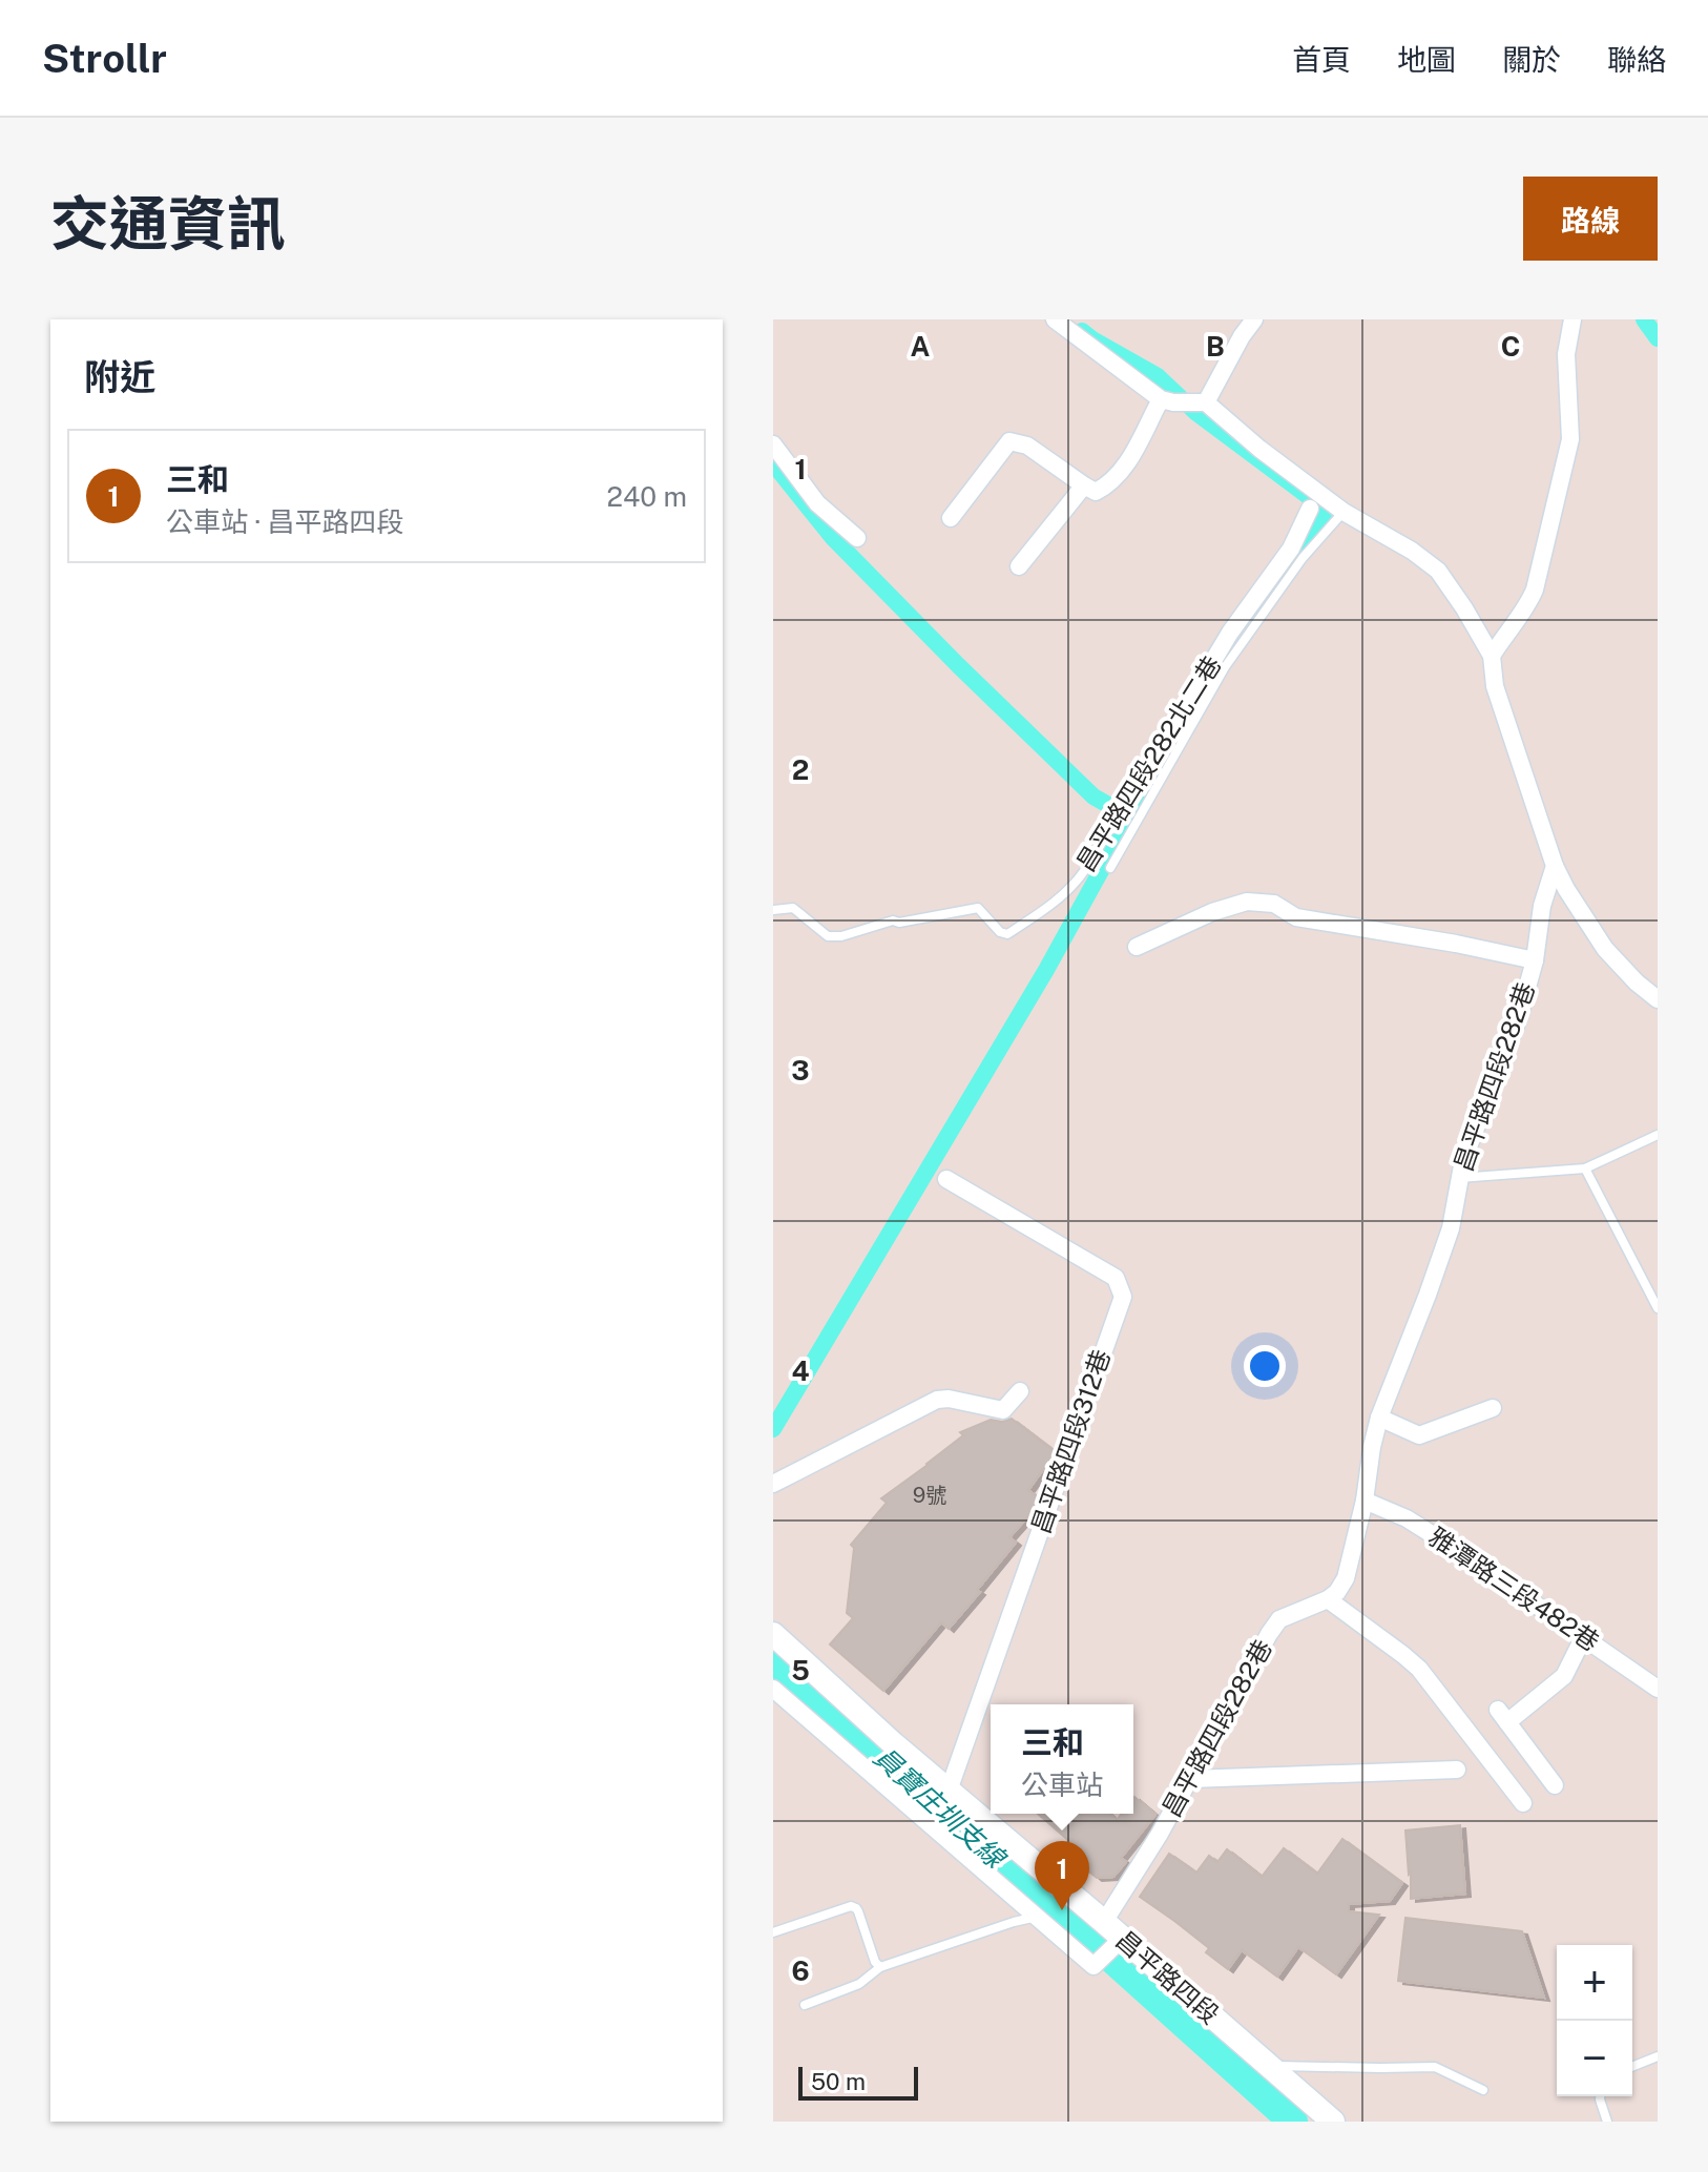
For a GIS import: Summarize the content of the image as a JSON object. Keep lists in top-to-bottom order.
{
  "streets": {
    "street": [
      "昌平路四段282北二巷",
      "昌平路四段282巷",
      "昌平路四段312巷",
      "雅潭路三段482巷",
      "昌平路四段"
    ]
  },
  "crossings": [
    ["昌平路四段282巷", "雅潭路三段482巷"],
    ["昌平路四段282巷", "昌平路四段"],
    ["昌平路四段312巷", "昌平路四段"]
  ],
  "water": ["員寶庄圳支線"],
  "house_numbers": ["9號"],
  "scale_bar": "50 m",
  "page": {
    "header": "Strollr",
    "nav": [
      "首頁",
      "地圖",
      "關於",
      "聯絡"
    ],
    "title": "交通資訊",
    "buttons": "路線",
    "heading": "附近",
    "list": [
      {
        "mark": "1",
        "name": "三和",
        "note": "公車站 · 昌平路四段",
        "value": "240 m"
      }
    ],
    "popup": ["三和", "公車站"],
    "pins": "1",
    "map_buttons": ["+", "−"],
    "scale": "50 m"
  },
  "grid": {
    "columns": ["A", "B", "C"],
    "rows": [
      "1",
      "2",
      "3",
      "4",
      "5",
      "6"
    ]
  }
}
